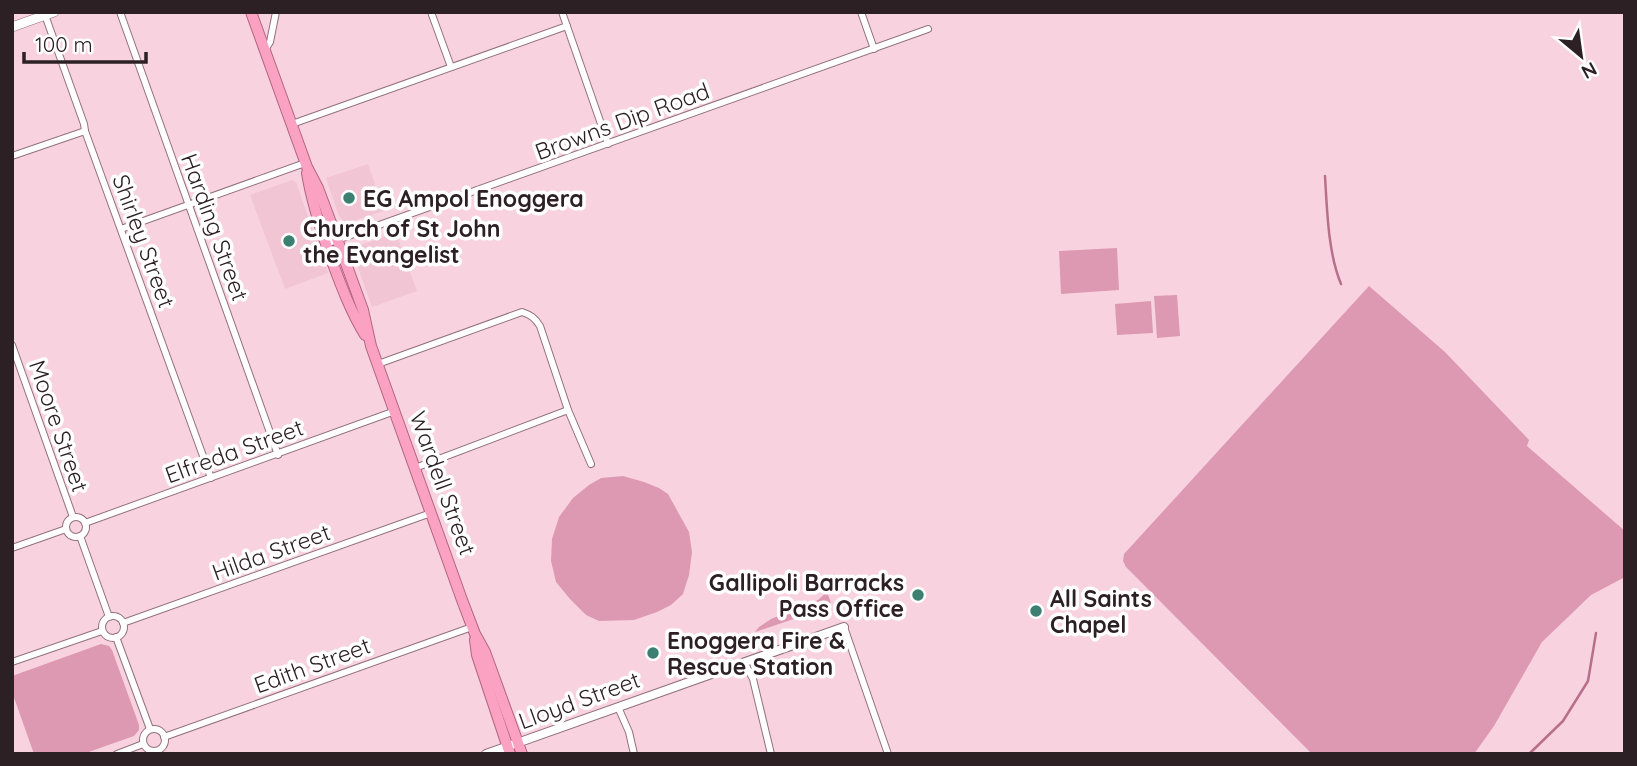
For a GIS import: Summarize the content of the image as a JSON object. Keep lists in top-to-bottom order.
{
  "streets": {
    "highway": ["Wardell Street"],
    "street": [
      "Browns Dip Road",
      "Harding Street",
      "Shirley Street",
      "Moore Street",
      "Elfreda Street",
      "Hilda Street",
      "Edith Street",
      "Lloyd Street"
    ]
  },
  "crossings": [
    ["Browns Dip Road", "Wardell Street"],
    ["Harding Street", "Elfreda Street"],
    ["Shirley Street", "Elfreda Street"],
    ["Moore Street", "Elfreda Street"],
    ["Elfreda Street", "Wardell Street"],
    ["Wardell Street", "Hilda Street"],
    ["Wardell Street", "Edith Street"],
    ["Wardell Street", "Lloyd Street"]
  ],
  "places": [
    "EG Ampol Enoggera",
    "Church of St John the Evangelist",
    "Gallipoli Barracks Pass Office",
    "All Saints Chapel",
    "Enoggera Fire & Rescue Station"
  ],
  "scale_bar": "100 m",
  "north": "bottom right"
}
